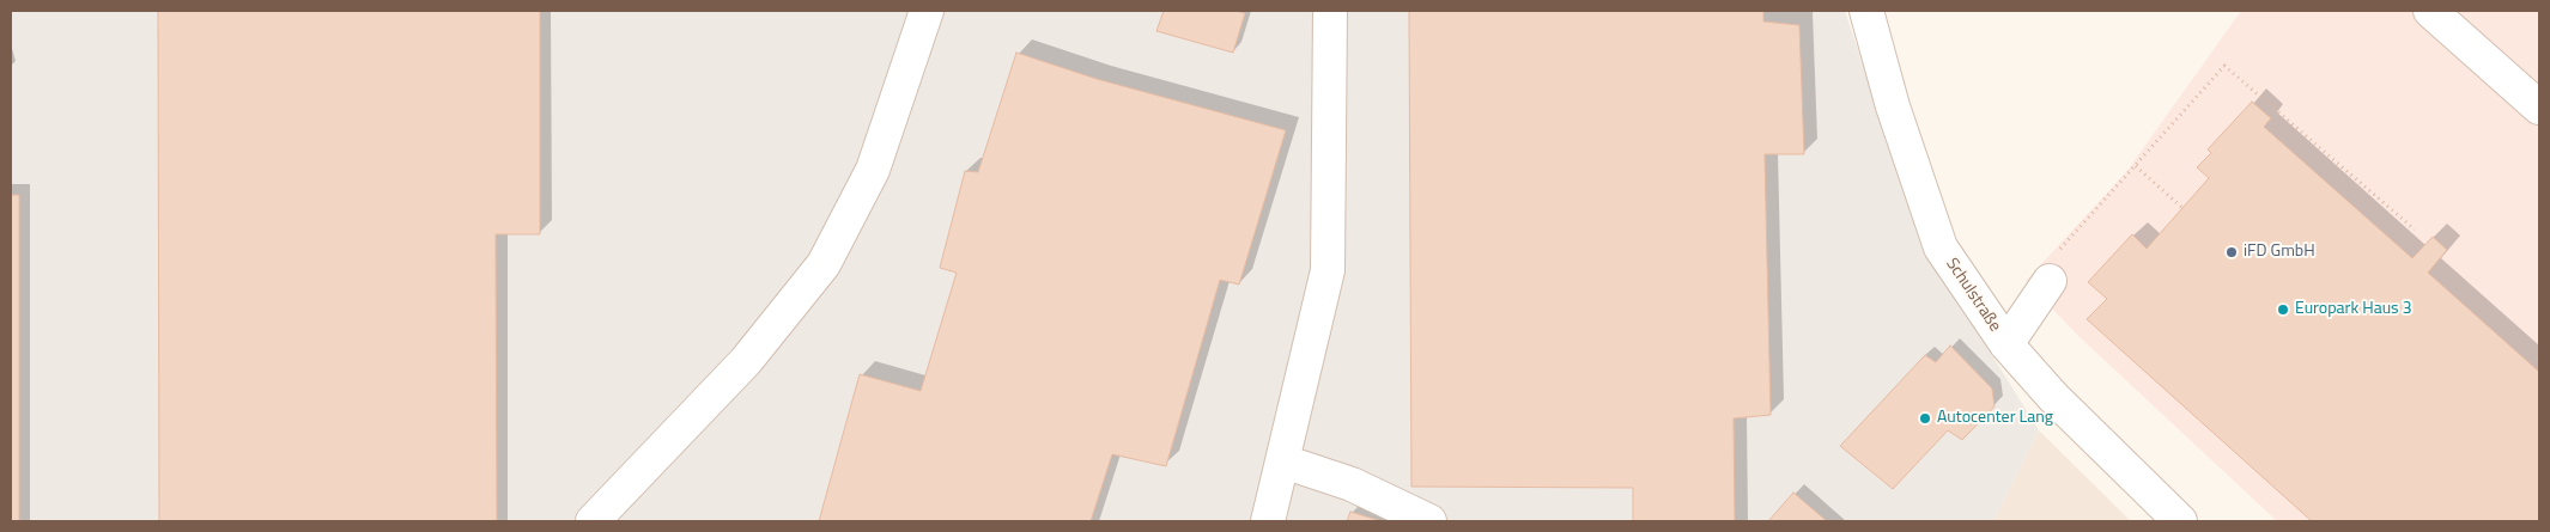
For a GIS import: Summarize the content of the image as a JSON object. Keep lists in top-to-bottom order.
{
  "streets": {
    "street": ["Schulstraße"]
  },
  "places": ["iFD GmbH", "Europark Haus 3", "Autocenter Lang"]
}
